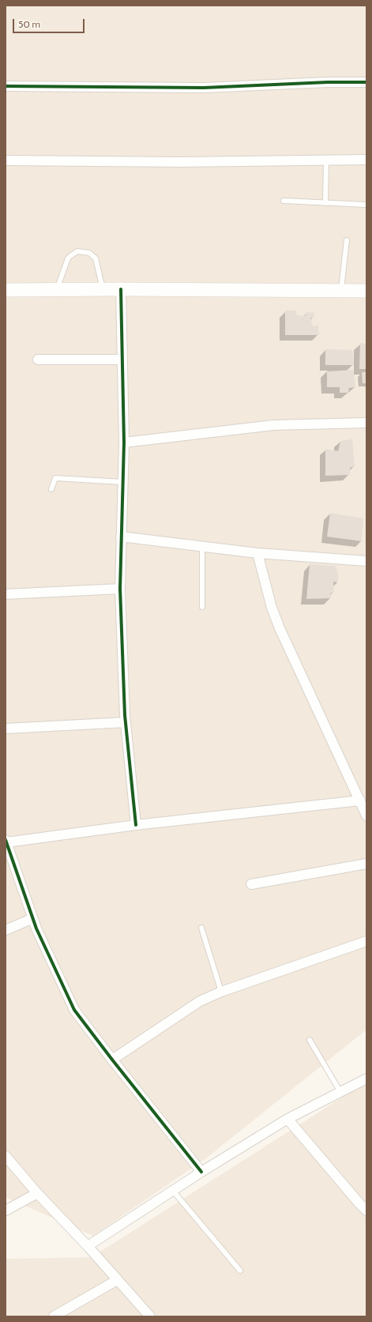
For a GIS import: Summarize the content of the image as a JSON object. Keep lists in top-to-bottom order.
{
  "scale_bar": "50 m"
}
